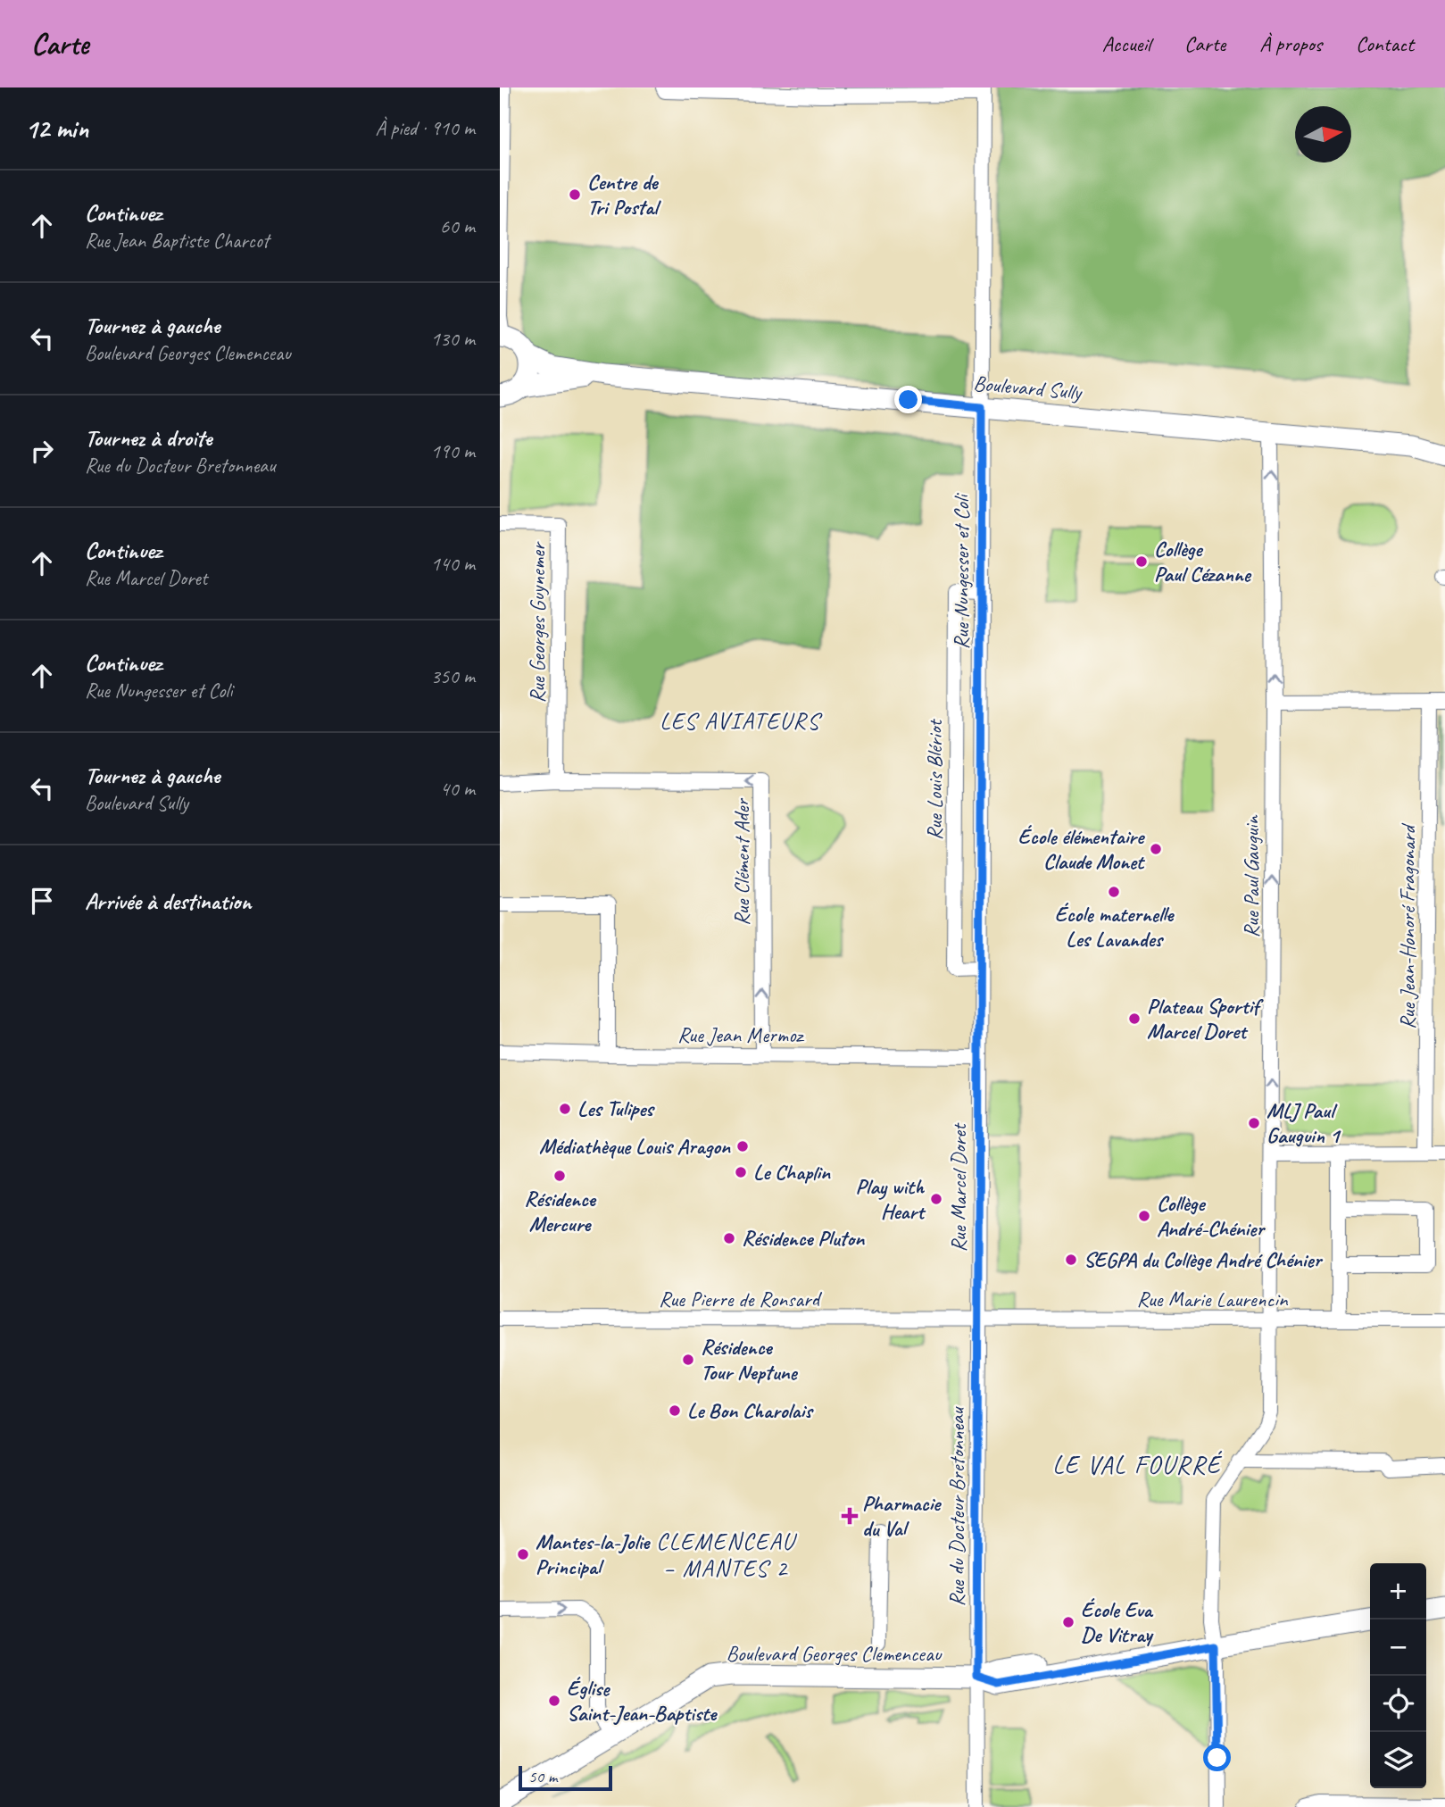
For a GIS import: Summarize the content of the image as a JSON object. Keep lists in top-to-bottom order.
{
  "streets": {
    "main road": ["Boulevard Sully", "Boulevard Georges Clemenceau"],
    "street": [
      "Rue Nungesser et Coli",
      "Rue Georges Guynemer",
      "Rue Louis Blériot",
      "Rue Clément Ader",
      "Rue Paul Gauguin",
      "Rue Jean-Honoré Fragonard",
      "Rue Jean Mermoz",
      "Rue Marcel Doret",
      "Rue Pierre de Ronsard",
      "Rue Marie Laurencin",
      "Rue du Docteur Bretonneau"
    ]
  },
  "crossings": [
    ["Boulevard Sully", "Rue Nungesser et Coli"],
    ["Boulevard Sully", "Rue Paul Gauguin"],
    ["Rue Nungesser et Coli", "Rue Louis Blériot"],
    ["Rue Nungesser et Coli", "Rue Jean Mermoz"],
    ["Rue Nungesser et Coli", "Rue Marcel Doret"],
    ["Rue Georges Guynemer", "Rue Clément Ader"],
    ["Rue Clément Ader", "Rue Jean Mermoz"],
    ["Rue Paul Gauguin", "Rue Marie Laurencin"],
    ["Rue Paul Gauguin", "Boulevard Georges Clemenceau"],
    ["Rue Jean Mermoz", "Rue Marcel Doret"],
    ["Rue Marcel Doret", "Rue Pierre de Ronsard"],
    ["Rue Marcel Doret", "Rue Marie Laurencin"],
    ["Rue Marcel Doret", "Rue du Docteur Bretonneau"],
    ["Rue Pierre de Ronsard", "Rue Marie Laurencin"],
    ["Rue Pierre de Ronsard", "Rue du Docteur Bretonneau"],
    ["Rue Marie Laurencin", "Rue du Docteur Bretonneau"],
    ["Rue du Docteur Bretonneau", "Boulevard Georges Clemenceau"]
  ],
  "one_way": ["Rue Paul Gauguin"],
  "districts": ["LES AVIATEURS", "LE VAL FOURRÉ", "CLEMENCEAU – MANTES 2"],
  "places": {
    "other": [
      "Centre de Tri Postal",
      "Collège Paul Cézanne",
      "École élémentaire Claude Monet",
      "École maternelle Les Lavandes",
      "Plateau Sportif Marcel Doret",
      "Les Tulipes",
      "MLJ Paul Gauguin 1",
      "Médiathèque Louis Aragon",
      "Le Chaplin",
      "Résidence Mercure",
      "Play with Heart",
      "Collège André-Chénier",
      "Résidence Pluton",
      "SEGPA du Collège André Chénier",
      "Résidence Tour Neptune",
      "Le Bon Charolais",
      "Mantes-la-Jolie Principal",
      "École Eva De Vitray",
      "Église Saint-Jean-Baptiste"
    ],
    "health": ["Pharmacie du Val"]
  },
  "scale_bar": "50 m",
  "north": "right",
  "page": {
    "header": "Carte",
    "nav": [
      "Accueil",
      "Carte",
      "À propos",
      "Contact"
    ],
    "heading": ["12 min", "À pied · 910 m"],
    "list": [
      ["Continuez", "Rue Jean Baptiste Charcot", "60 m"],
      ["Tournez à gauche", "Boulevard Georges Clemenceau", "130 m"],
      ["Tournez à droite", "Rue du Docteur Bretonneau", "190 m"],
      ["Continuez", "Rue Marcel Doret", "140 m"],
      ["Continuez", "Rue Nungesser et Coli", "350 m"],
      ["Tournez à gauche", "Boulevard Sully", "40 m"],
      "Arrivée à destination"
    ],
    "map_buttons": ["+", "−"],
    "scale": "50 m"
  }
}
